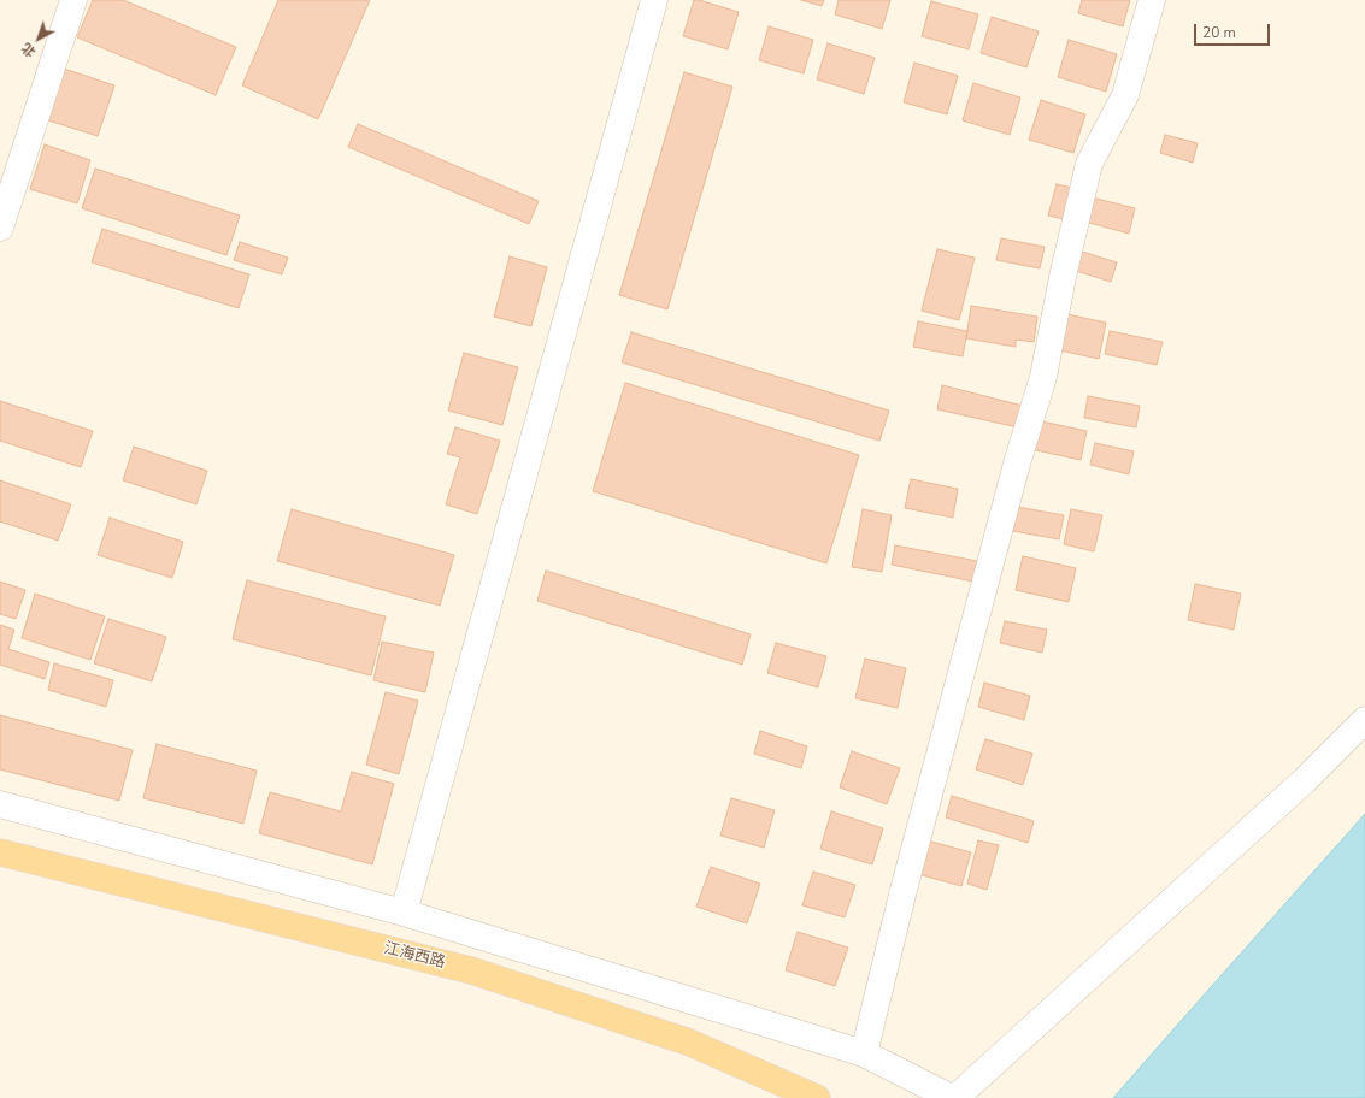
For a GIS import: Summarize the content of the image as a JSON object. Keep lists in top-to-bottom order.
{
  "streets": {
    "main road": ["江海西路"]
  },
  "scale_bar": "20 m",
  "north": "bottom left"
}
